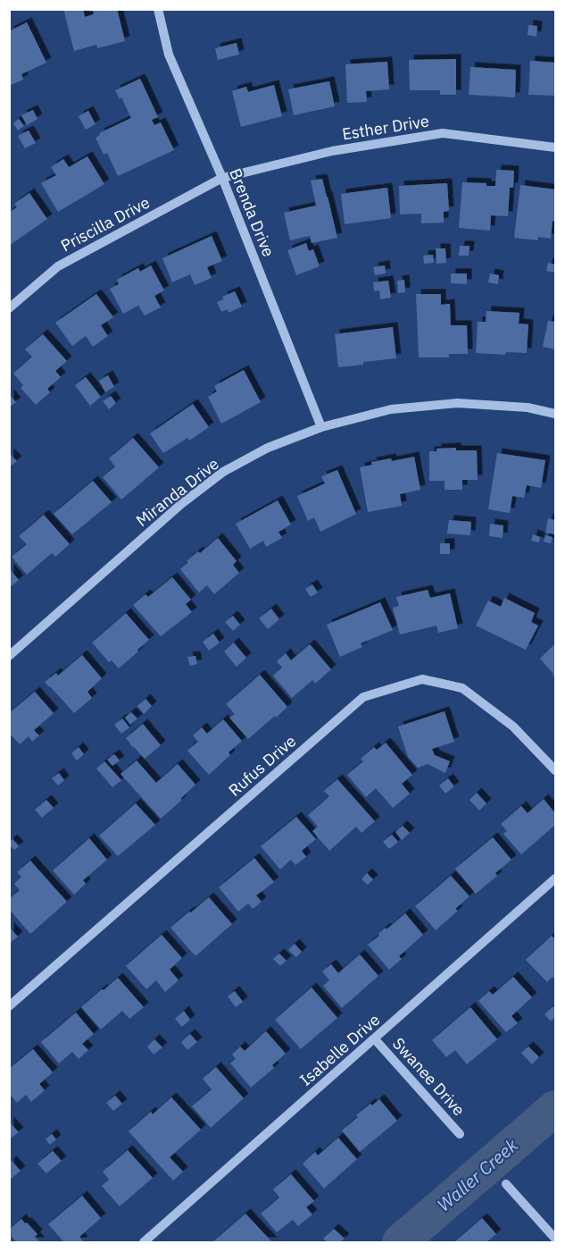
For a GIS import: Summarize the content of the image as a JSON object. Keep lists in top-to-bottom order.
{
  "streets": {
    "street": [
      "Esther Drive",
      "Brenda Drive",
      "Priscilla Drive",
      "Miranda Drive",
      "Rufus Drive",
      "Isabelle Drive",
      "Swanee Drive"
    ]
  },
  "crossings": [
    ["Esther Drive", "Brenda Drive"],
    ["Esther Drive", "Priscilla Drive"],
    ["Brenda Drive", "Priscilla Drive"],
    ["Brenda Drive", "Miranda Drive"],
    ["Isabelle Drive", "Swanee Drive"]
  ],
  "water": ["Waller Creek"]
}
